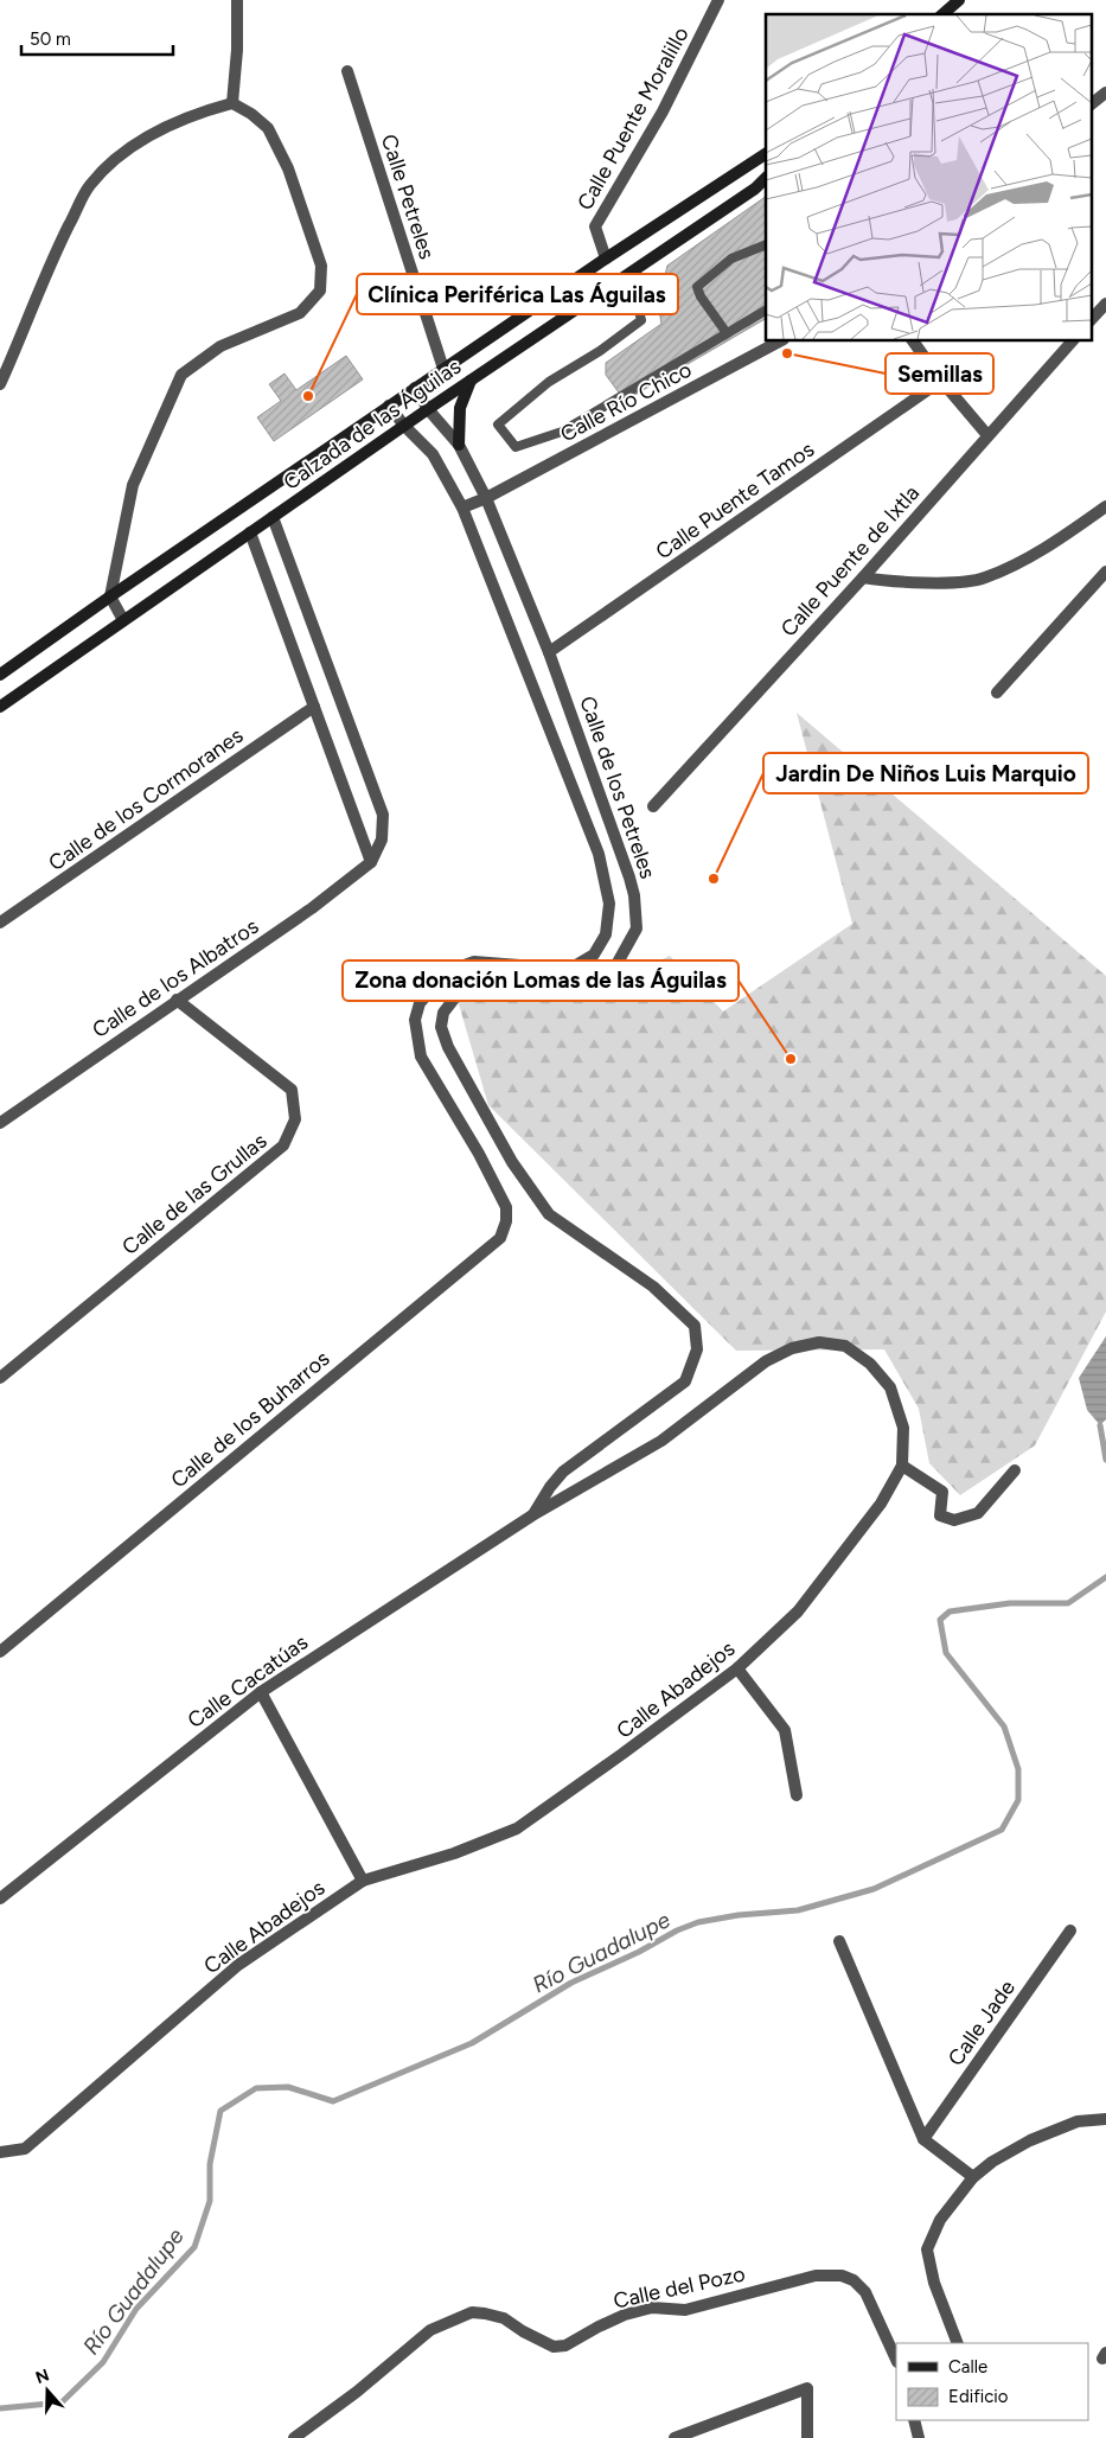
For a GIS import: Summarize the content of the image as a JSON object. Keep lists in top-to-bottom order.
{
  "streets": {
    "main road": ["Calzada de las Águilas"],
    "street": [
      "Calle Puente Moralillo",
      "Calle Petreles",
      "Calle Río Chico",
      "Calle Puente Tamos",
      "Calle Puente de Ixtla",
      "Calle de los Petreles",
      "Calle de los Cormoranes",
      "Calle de los Albatros",
      "Calle de las Grullas",
      "Calle de los Buharros",
      "Calle Cacatúas",
      "Calle Abadejos",
      "Calle Jade",
      "Calle del Pozo"
    ]
  },
  "crossings": [
    ["Calle Puente Moralillo", "Calzada de las Águilas"],
    ["Calle Petreles", "Calzada de las Águilas"],
    ["Calle Río Chico", "Calle de los Petreles"],
    ["Calzada de las Águilas", "Calle de los Petreles"],
    ["Calle Puente Tamos", "Calle de los Petreles"],
    ["Calle de los Petreles", "Calle de los Buharros"],
    ["Calle de los Petreles", "Calle Cacatúas"],
    ["Calle de los Petreles", "Calle Abadejos"],
    ["Calle de los Albatros", "Calle de las Grullas"],
    ["Calle Cacatúas", "Calle Abadejos"]
  ],
  "water": ["Río Guadalupe"],
  "places": [
    "Semillas",
    "Clínica Periférica Las Águilas",
    "Jardin De Niños Luis Marquio",
    "Zona donación Lomas de las Águilas"
  ],
  "legend": ["Calle", "Edificio"],
  "scale_bar": "50 m",
  "north": "top"
}
